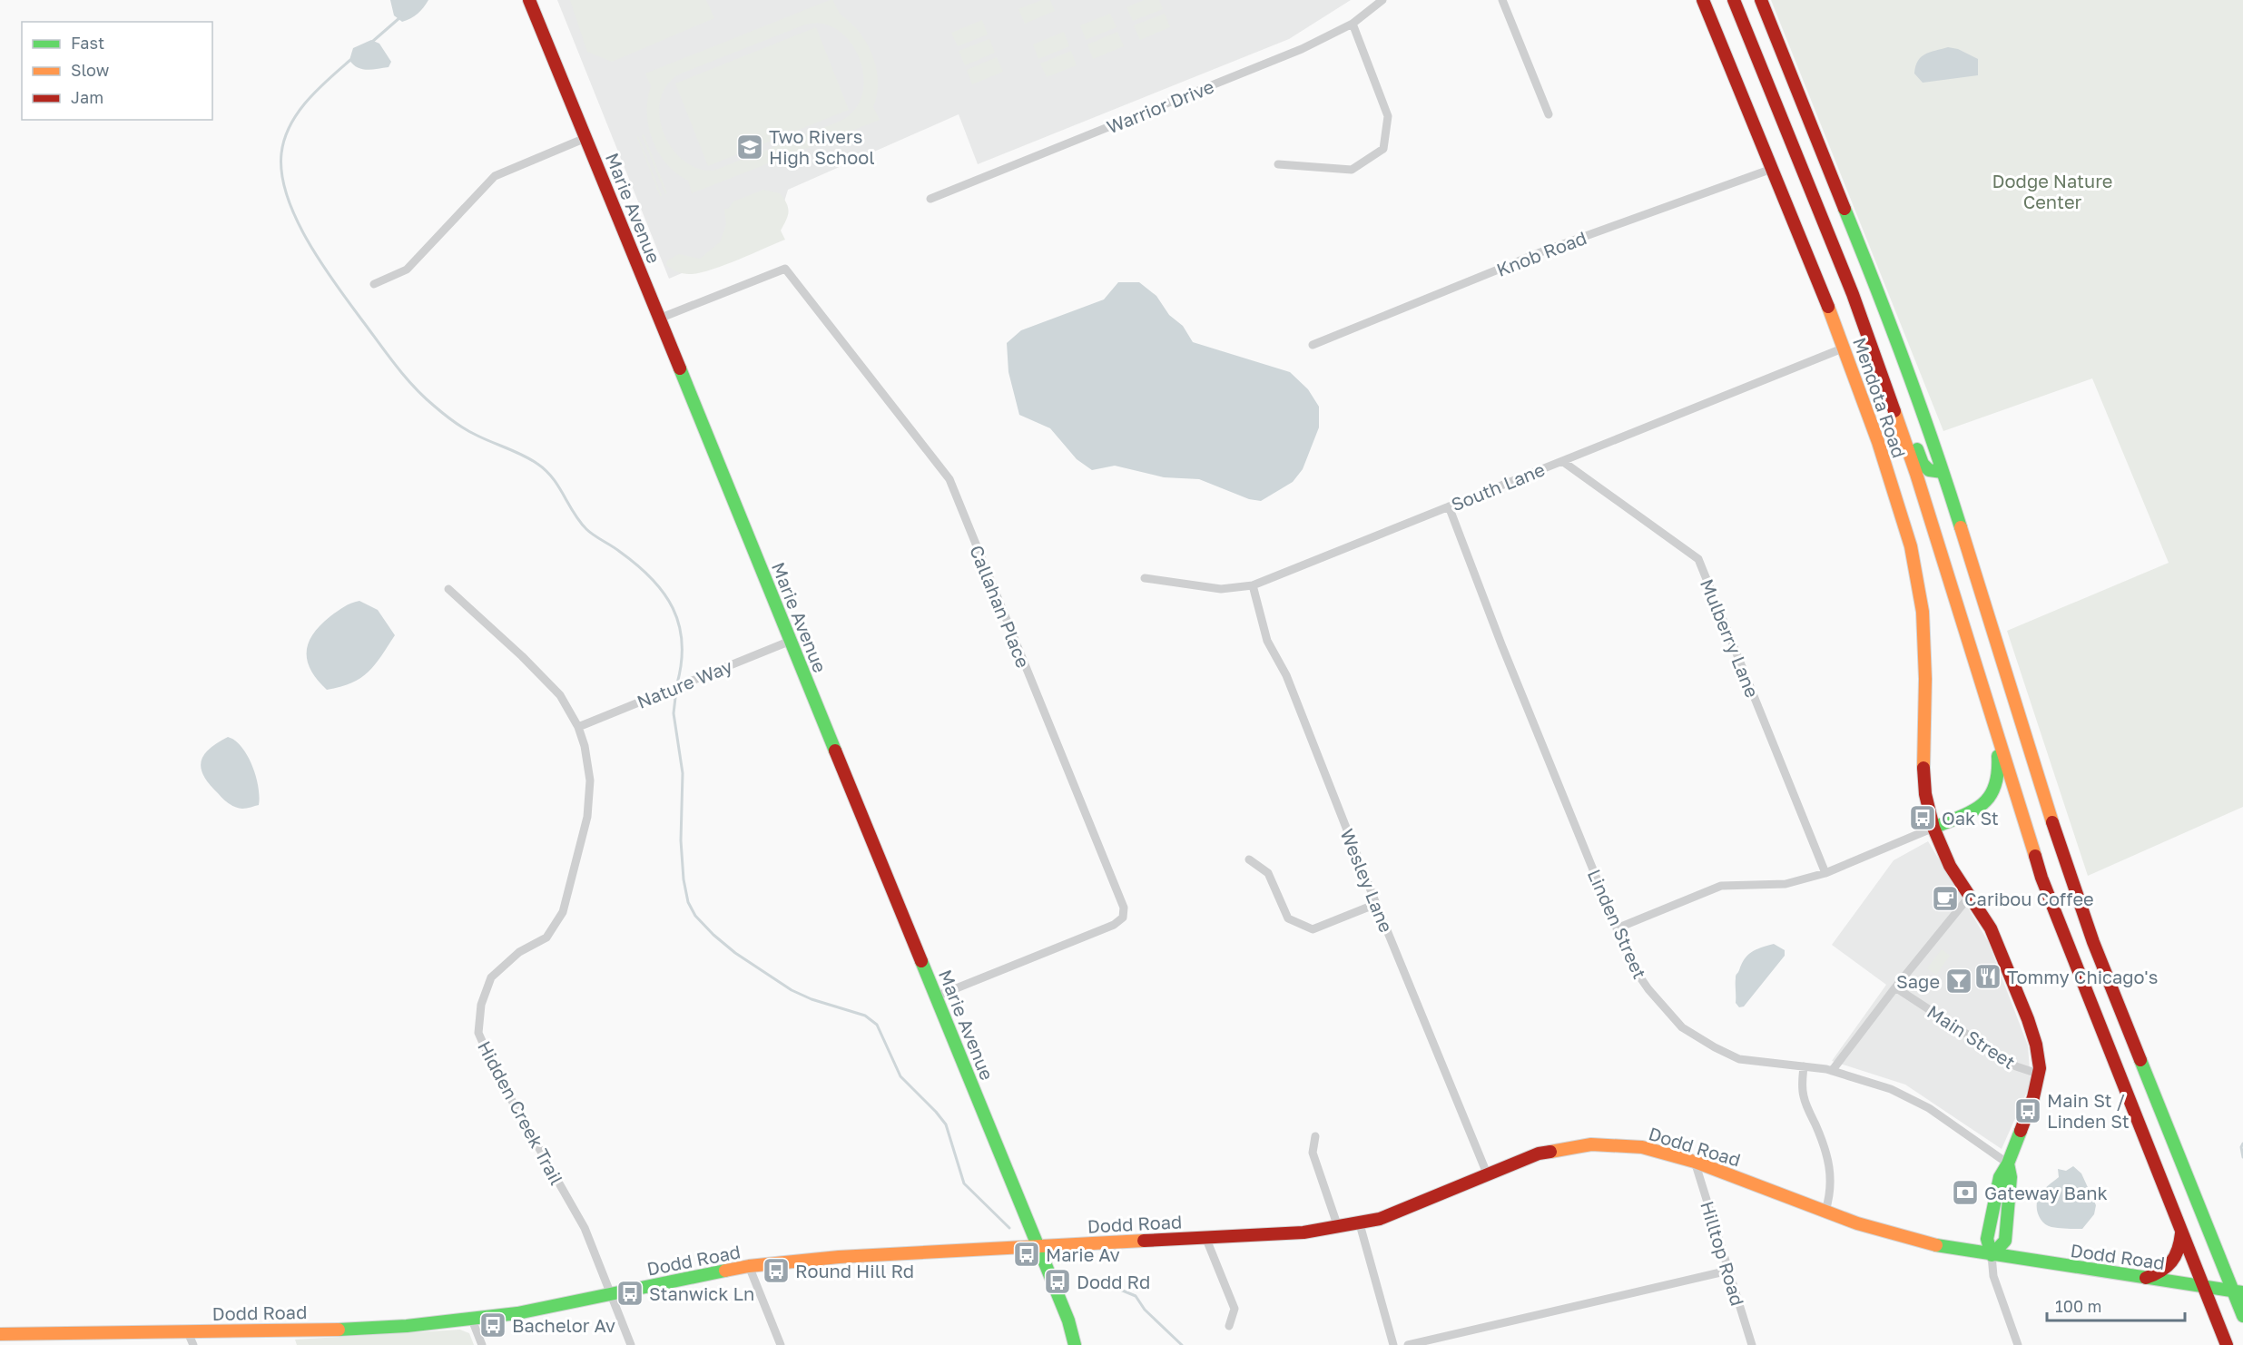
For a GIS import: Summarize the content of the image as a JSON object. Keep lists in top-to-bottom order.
{
  "streets": {
    "main road": ["Marie Avenue", "Mendota Road", "Dodd Road"],
    "street": [
      "Warrior Drive",
      "Knob Road",
      "South Lane",
      "Callahan Place",
      "Mulberry Lane",
      "Nature Way",
      "Wesley Lane",
      "Linden Street",
      "Main Street",
      "Hidden Creek Trail",
      "Hilltop Road"
    ]
  },
  "crossings": [
    ["Marie Avenue", "Callahan Place"],
    ["Marie Avenue", "Nature Way"],
    ["Marie Avenue", "Dodd Road"],
    ["Knob Road", "Mendota Road"],
    ["Mendota Road", "South Lane"],
    ["Mendota Road", "Linden Street"],
    ["Mendota Road", "Main Street"],
    ["Mendota Road", "Dodd Road"],
    ["South Lane", "Mulberry Lane"],
    ["South Lane", "Wesley Lane"],
    ["South Lane", "Linden Street"],
    ["Nature Way", "Hidden Creek Trail"],
    ["Wesley Lane", "Dodd Road"],
    ["Hidden Creek Trail", "Dodd Road"],
    ["Dodd Road", "Hilltop Road"]
  ],
  "parks": ["Dodge Nature Center"],
  "places": {
    "school or university": ["Two Rivers High School"],
    "bus stop": [
      "Oak St",
      "Main St / Linden St",
      "Marie Av",
      "Round Hill Rd",
      "Dodd Rd",
      "Stanwick Ln",
      "Bachelor Av"
    ],
    "cafe": ["Caribou Coffee"],
    "restaurant": ["Tommy Chicago's"],
    "bar": ["Sage"],
    "bank": ["Gateway Bank"]
  },
  "legend": ["Fast", "Slow", "Jam"],
  "scale_bar": "100 m"
}
